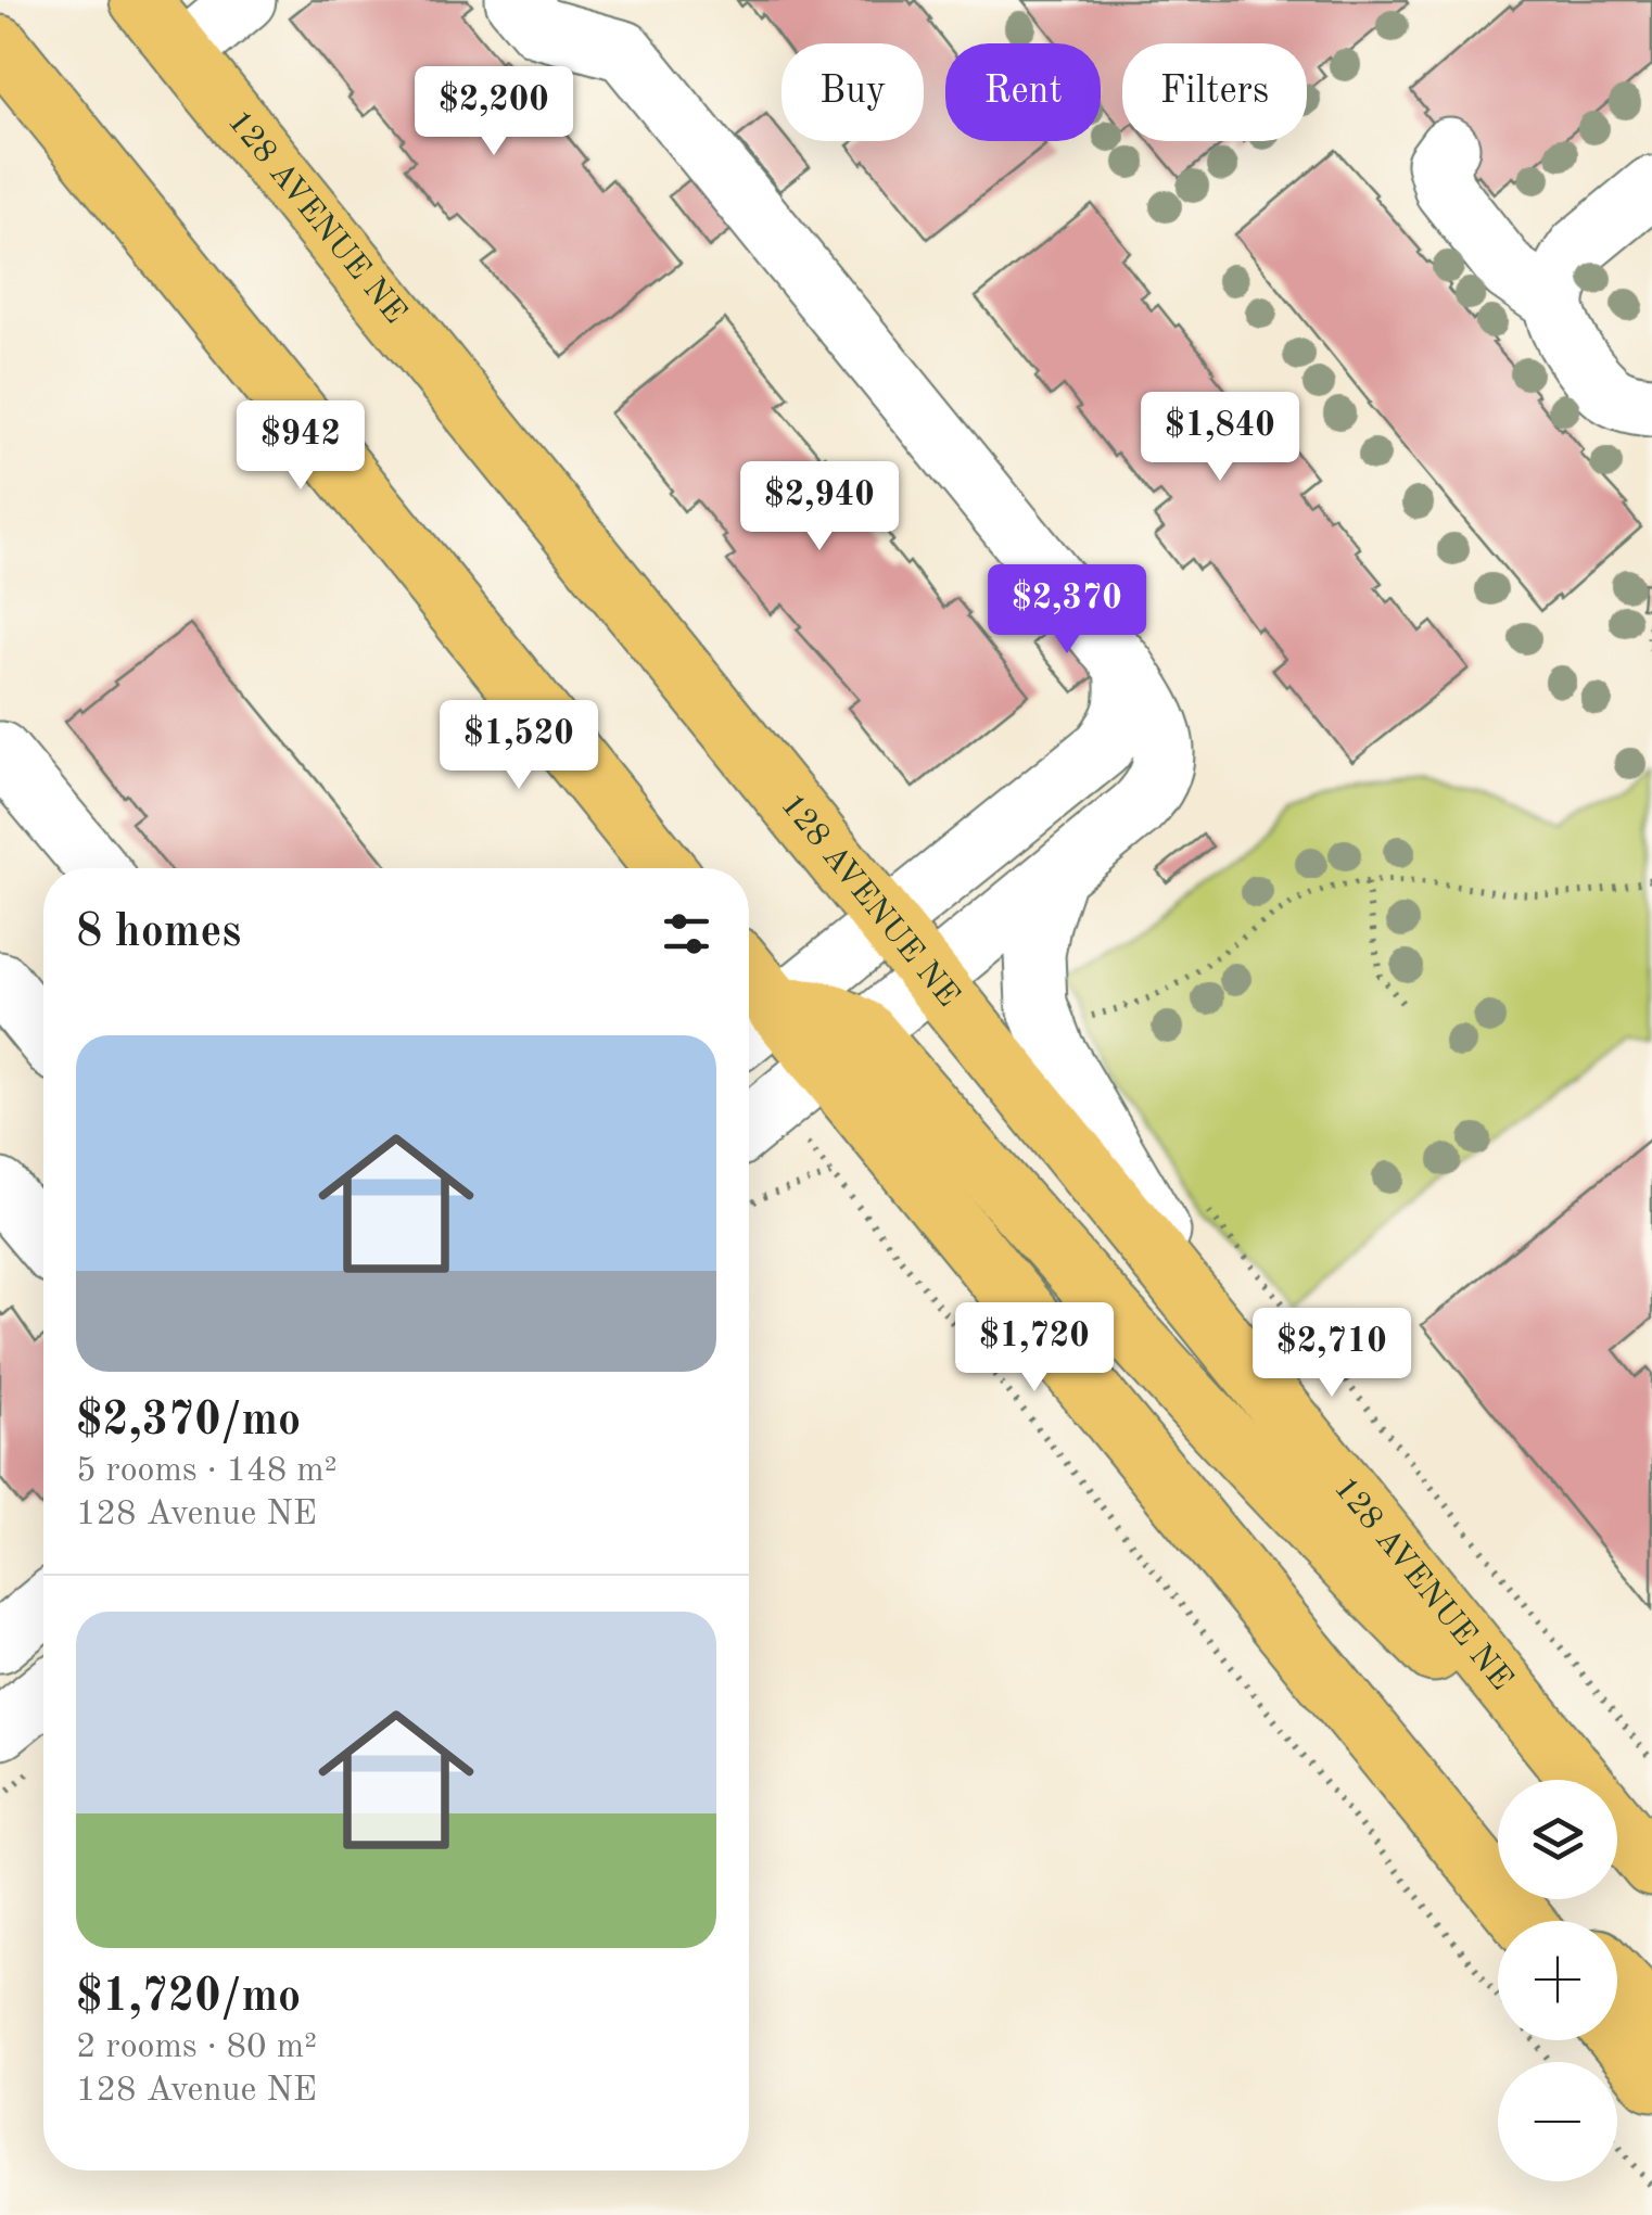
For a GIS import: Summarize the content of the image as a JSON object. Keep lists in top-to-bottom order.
{
  "streets": {
    "main road": ["128 AVENUE NE"]
  },
  "page": {
    "chip": ["Buy", "Rent", "Filters"],
    "price": [
      "$2,200",
      "$1,840",
      "$942",
      "$2,940",
      "$2,370",
      "$1,520",
      "$1,720",
      "$2,710"
    ],
    "heading": "8 homes",
    "list": [
      {
        "name": "$2,370/mo",
        "note": "5 rooms · 148 m² · 128 Avenue NE"
      },
      {
        "name": "$1,720/mo",
        "note": "2 rooms · 80 m² · 128 Avenue NE"
      }
    ],
    "map_buttons": ["+", "−"]
  }
}
